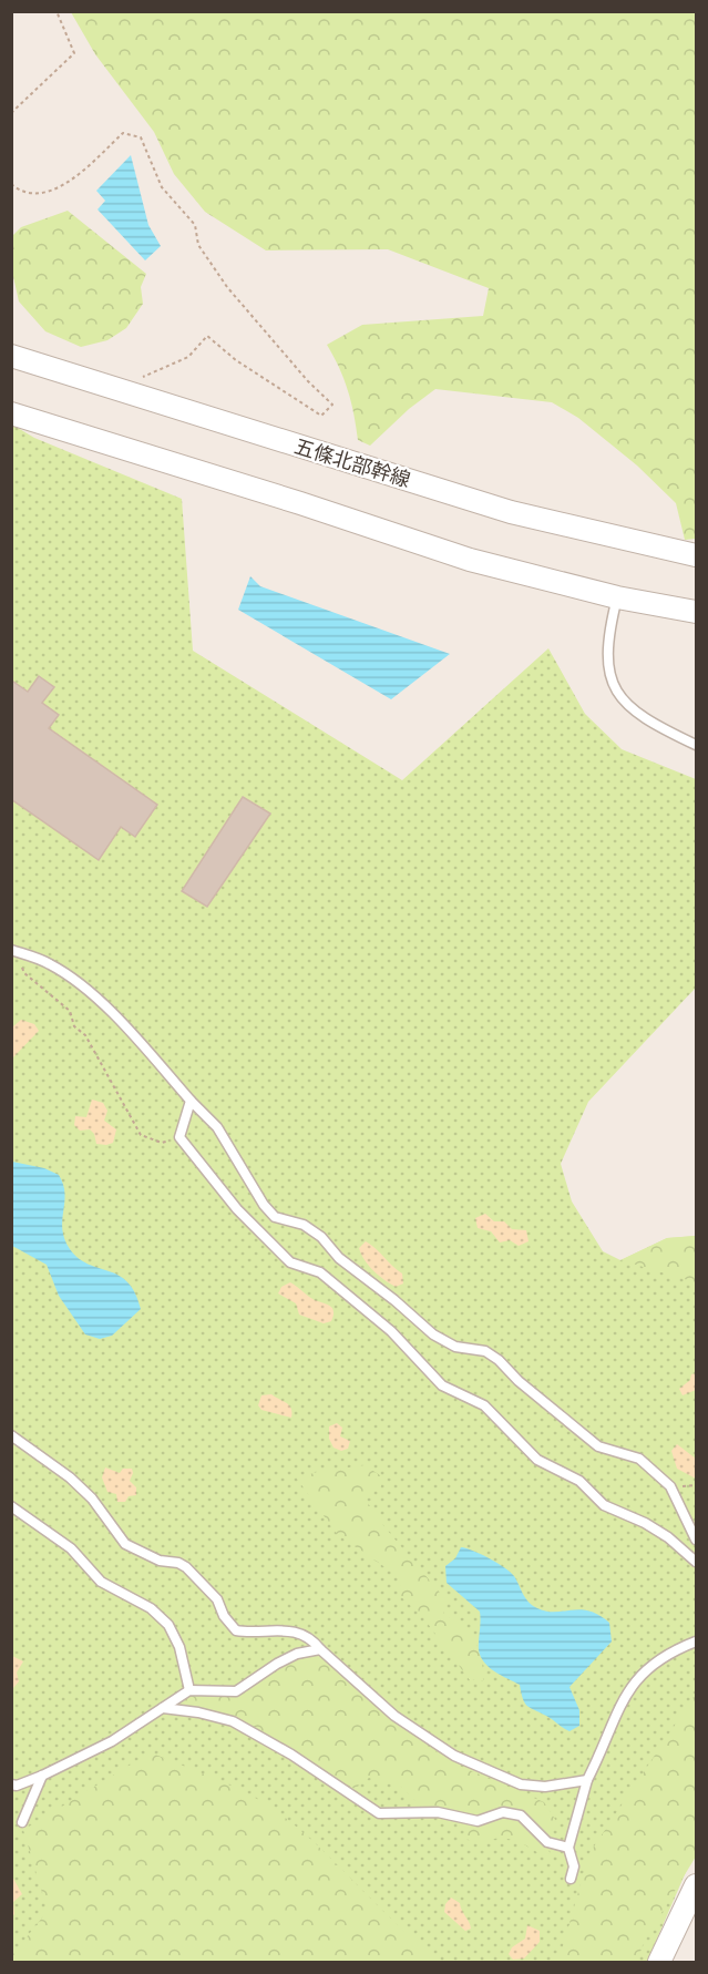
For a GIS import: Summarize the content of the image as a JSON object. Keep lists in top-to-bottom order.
{
  "streets": {
    "street": ["五條北部幹線"]
  }
}
